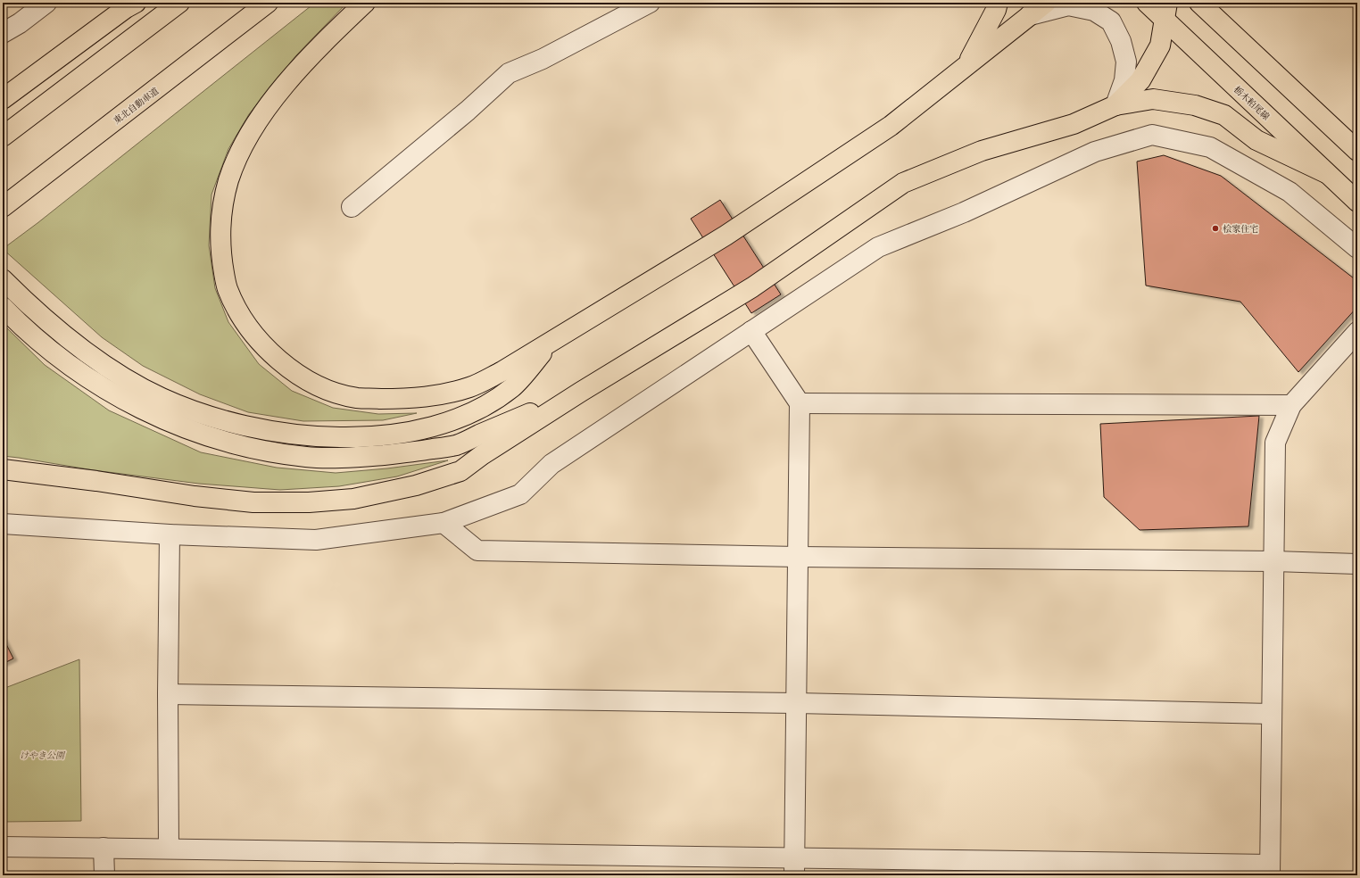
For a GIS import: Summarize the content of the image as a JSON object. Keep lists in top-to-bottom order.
{
  "streets": {
    "main road": ["栃木粕尾線", "東北自動車道"]
  },
  "parks": ["けやき公園"],
  "places": ["桧家住宅"]
}
